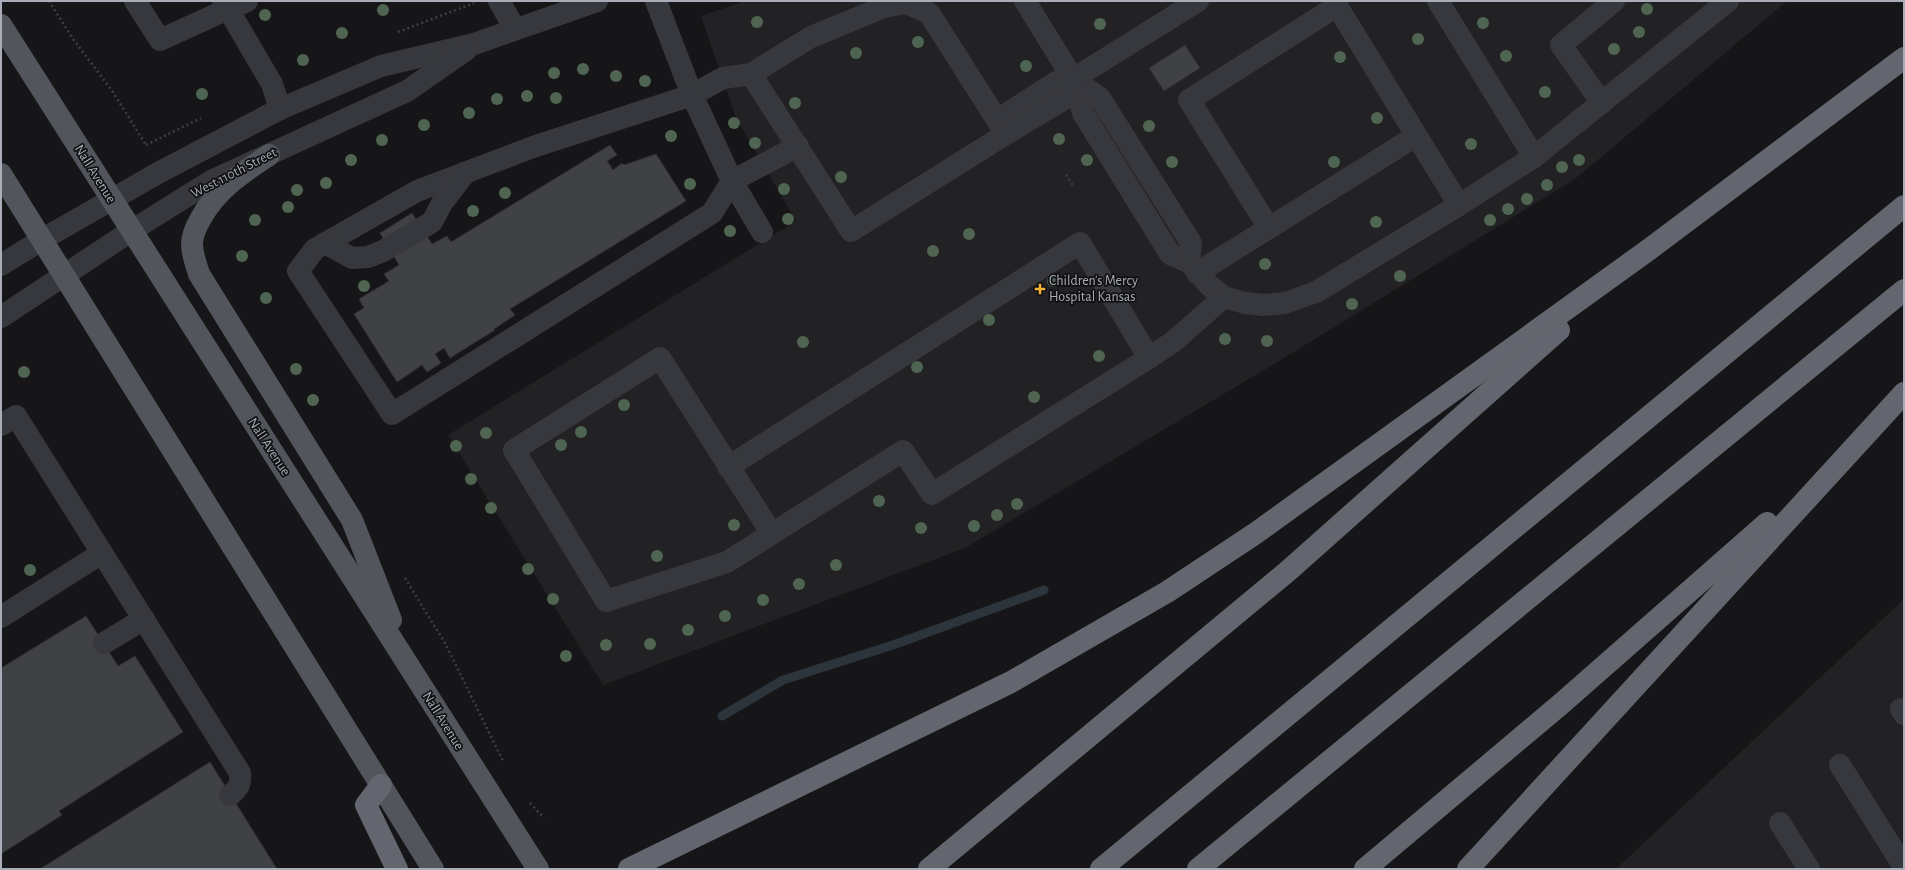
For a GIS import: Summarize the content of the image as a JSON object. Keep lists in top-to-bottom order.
{
  "streets": {
    "main road": ["Nall Avenue"],
    "street": ["West 110th Street"]
  },
  "crossings": [
    ["West 110th Street", "Nall Avenue"]
  ],
  "places": {
    "health": ["Children's Mercy Hospital Kansas"]
  }
}
